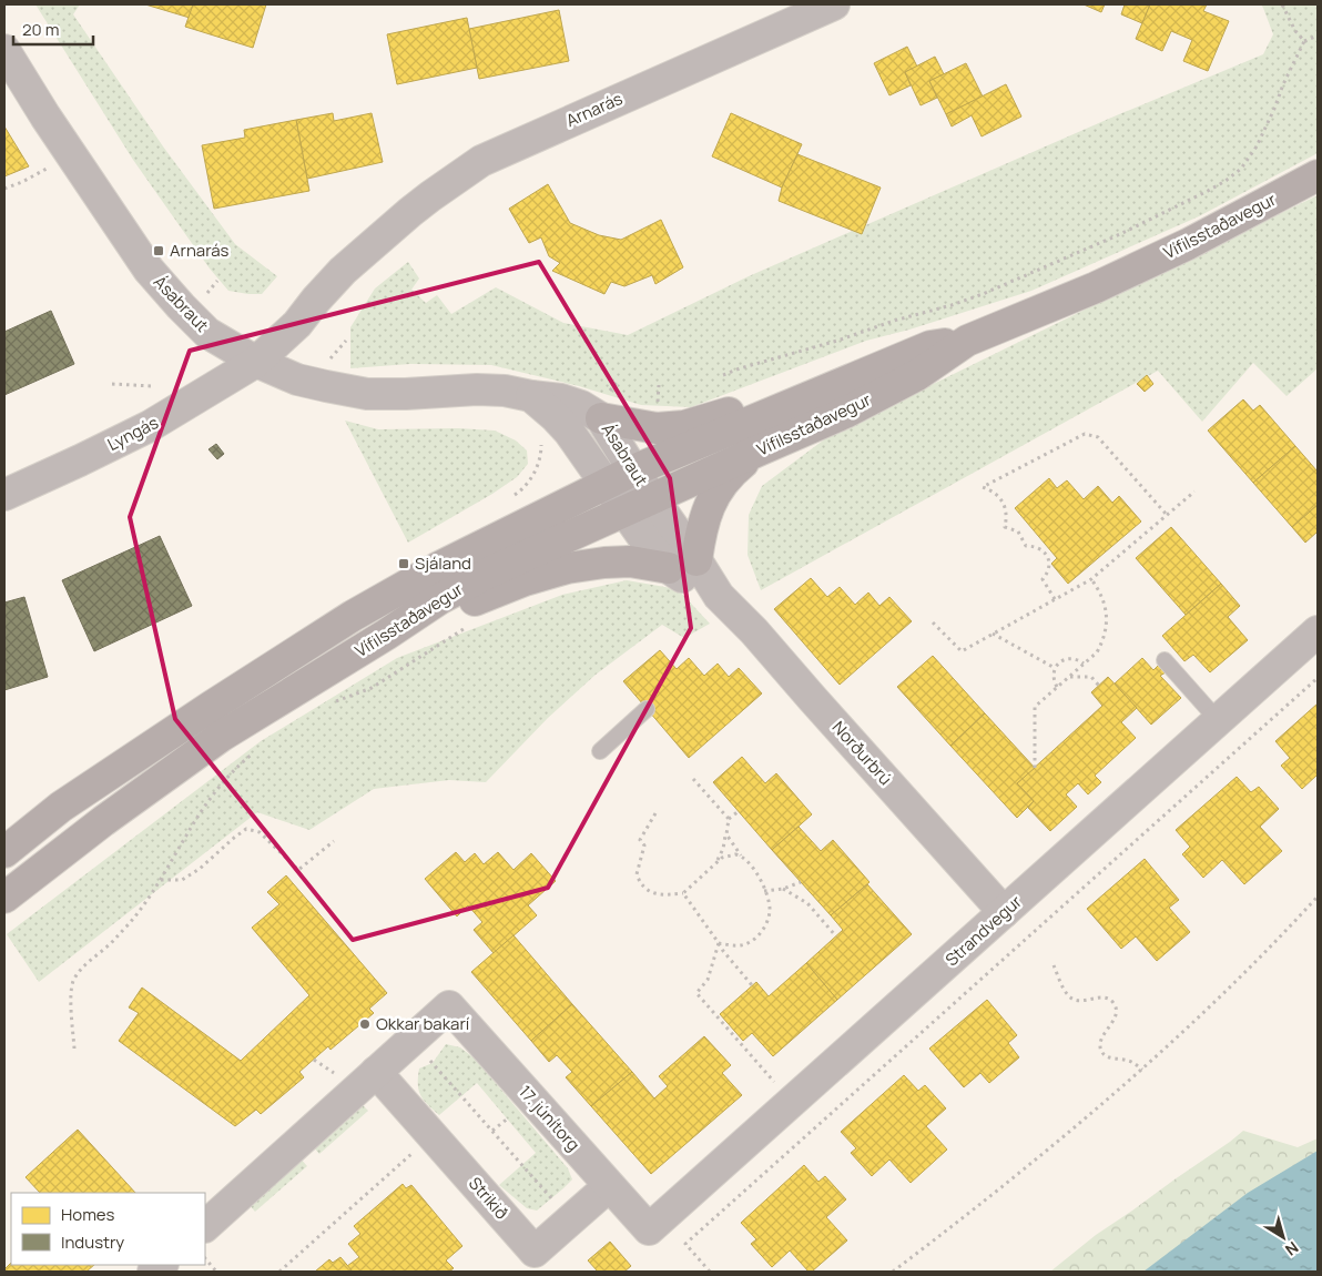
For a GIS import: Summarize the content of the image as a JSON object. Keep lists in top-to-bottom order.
{
  "streets": {
    "street": [
      "Arnarás",
      "Vífilsstaðavegur",
      "Ásabraut",
      "Lyngás",
      "Norðurbrú",
      "Strandvegur",
      "17. júnítorg",
      "Strikið"
    ]
  },
  "crossings": [
    ["Arnarás", "Ásabraut"],
    ["Arnarás", "Lyngás"],
    ["Vífilsstaðavegur", "Ásabraut"],
    ["Vífilsstaðavegur", "Norðurbrú"],
    ["Ásabraut", "Lyngás"],
    ["Ásabraut", "Norðurbrú"],
    ["Norðurbrú", "Strandvegur"],
    ["Strandvegur", "17. júnítorg"],
    ["17. júnítorg", "Strikið"]
  ],
  "places": {
    "transit": ["Arnarás", "Sjáland"],
    "other": ["Okkar bakarí"]
  },
  "legend": ["Homes", "Industry"],
  "scale_bar": "20 m",
  "north": "bottom right"
}
